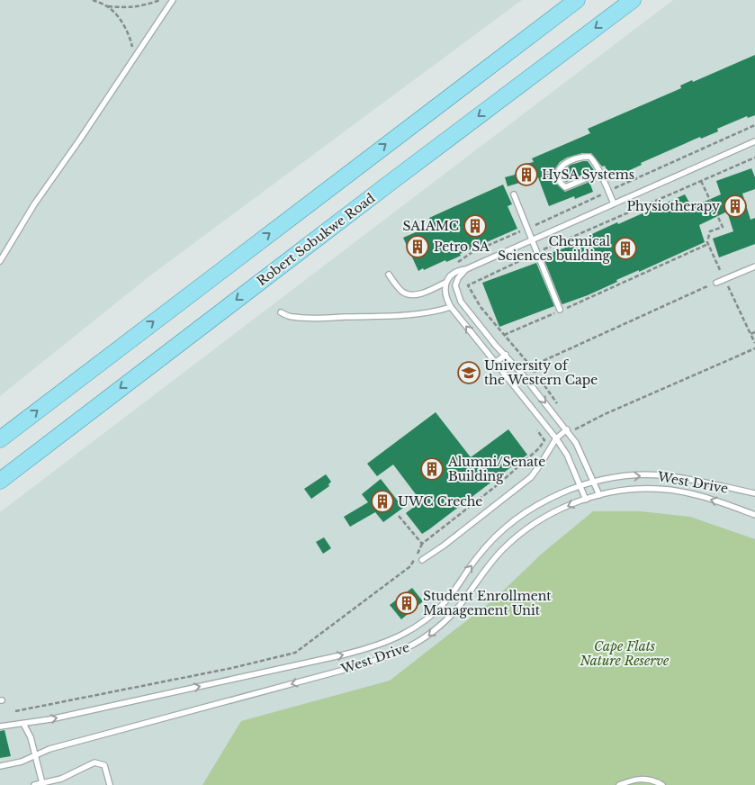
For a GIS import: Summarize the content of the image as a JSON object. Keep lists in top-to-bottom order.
{
  "streets": {
    "main road": ["Robert Sobukwe Road"],
    "lane": ["West Drive"]
  },
  "parks": ["Cape Flats Nature Reserve"],
  "places": {
    "building": [
      "HySA Systems",
      "Physiotherapy",
      "SAIAMC",
      "Petro SA",
      "Chemical Sciences building",
      "Alumni/Senate Building",
      "UWC Creche",
      "Student Enrollment Management Unit"
    ],
    "school or university": ["University of the Western Cape"]
  }
}
